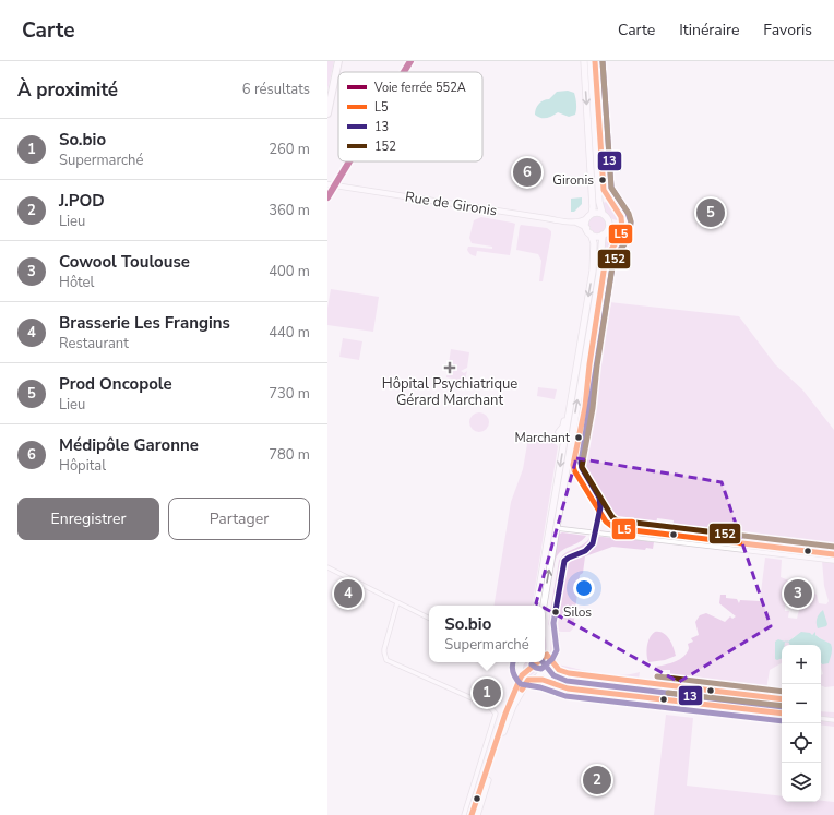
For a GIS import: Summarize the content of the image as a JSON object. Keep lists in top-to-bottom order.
{
  "streets": {
    "street": ["Rue de Gironis"]
  },
  "places": {
    "other": ["Gironis", "Marchant", "Silos"],
    "health": ["Hôpital Psychiatrique Gérard Marchant"]
  },
  "lines": [
    "rail line 552A",
    "transit line L5",
    "transit line 13",
    "transit line 152"
  ],
  "legend": [
    "Voie ferrée 552A",
    "L5",
    "13",
    "152"
  ],
  "page": {
    "header": "Carte",
    "nav": ["Carte", "Itinéraire", "Favoris"],
    "heading": ["À proximité", "6 résultats"],
    "list": [
      {
        "mark": "1",
        "name": "So.bio",
        "note": "Supermarché",
        "value": "260 m"
      },
      {
        "mark": "2",
        "name": "J.POD",
        "note": "Lieu",
        "value": "360 m"
      },
      {
        "mark": "3",
        "name": "Cowool Toulouse",
        "note": "Hôtel",
        "value": "400 m"
      },
      {
        "mark": "4",
        "name": "Brasserie Les Frangins",
        "note": "Restaurant",
        "value": "440 m"
      },
      {
        "mark": "5",
        "name": "Prod Oncopole",
        "note": "Lieu",
        "value": "730 m"
      },
      {
        "mark": "6",
        "name": "Médipôle Garonne",
        "note": "Hôpital",
        "value": "780 m"
      }
    ],
    "pins": [
      "6",
      "5",
      "3",
      "4",
      "1",
      "2"
    ],
    "buttons": ["Enregistrer", "Partager"],
    "popup": ["So.bio", "Supermarché"],
    "map_buttons": ["+", "−"]
  }
}
